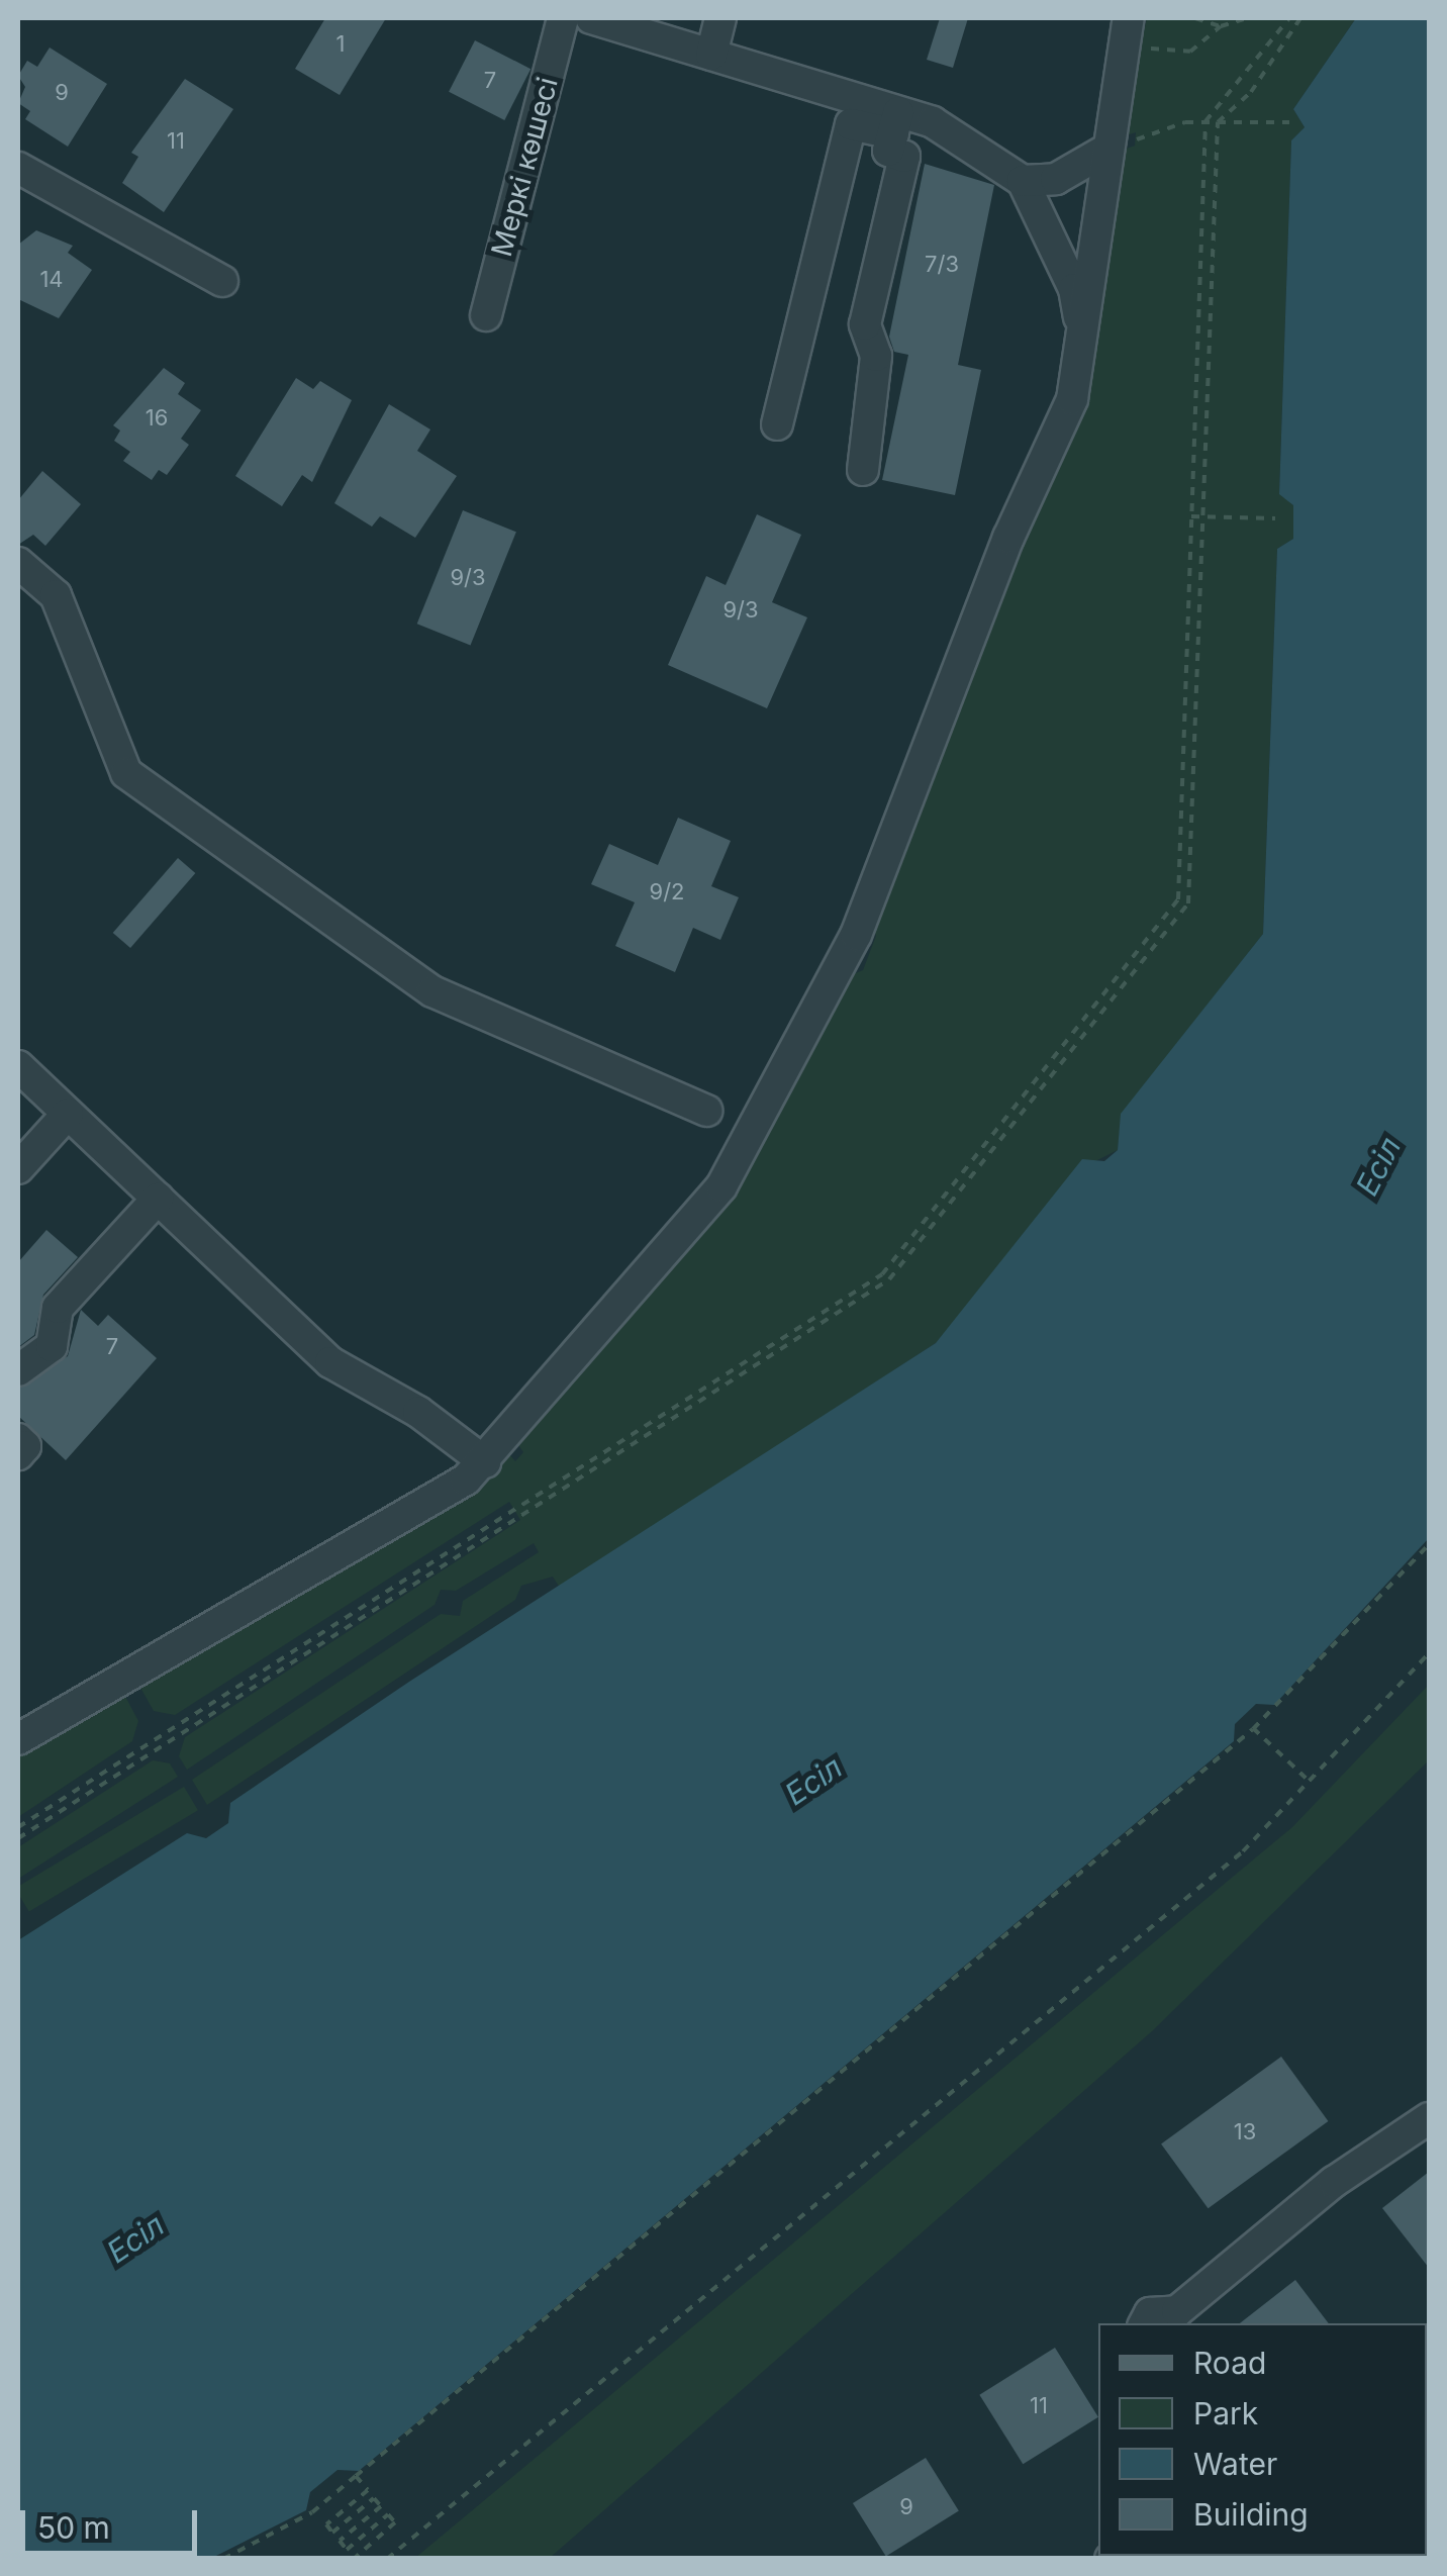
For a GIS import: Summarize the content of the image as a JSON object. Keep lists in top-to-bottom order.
{
  "streets": {
    "street": ["Меркі көшесі"]
  },
  "water": ["Есіл"],
  "house_numbers": [
    "1",
    "7",
    "9",
    "11",
    "7/3",
    "14",
    "16",
    "9/3",
    "9/3",
    "9/2",
    "7",
    "13",
    "11",
    "9"
  ],
  "legend": [
    "Road",
    "Park",
    "Water",
    "Building"
  ],
  "scale_bar": "50 m"
}
